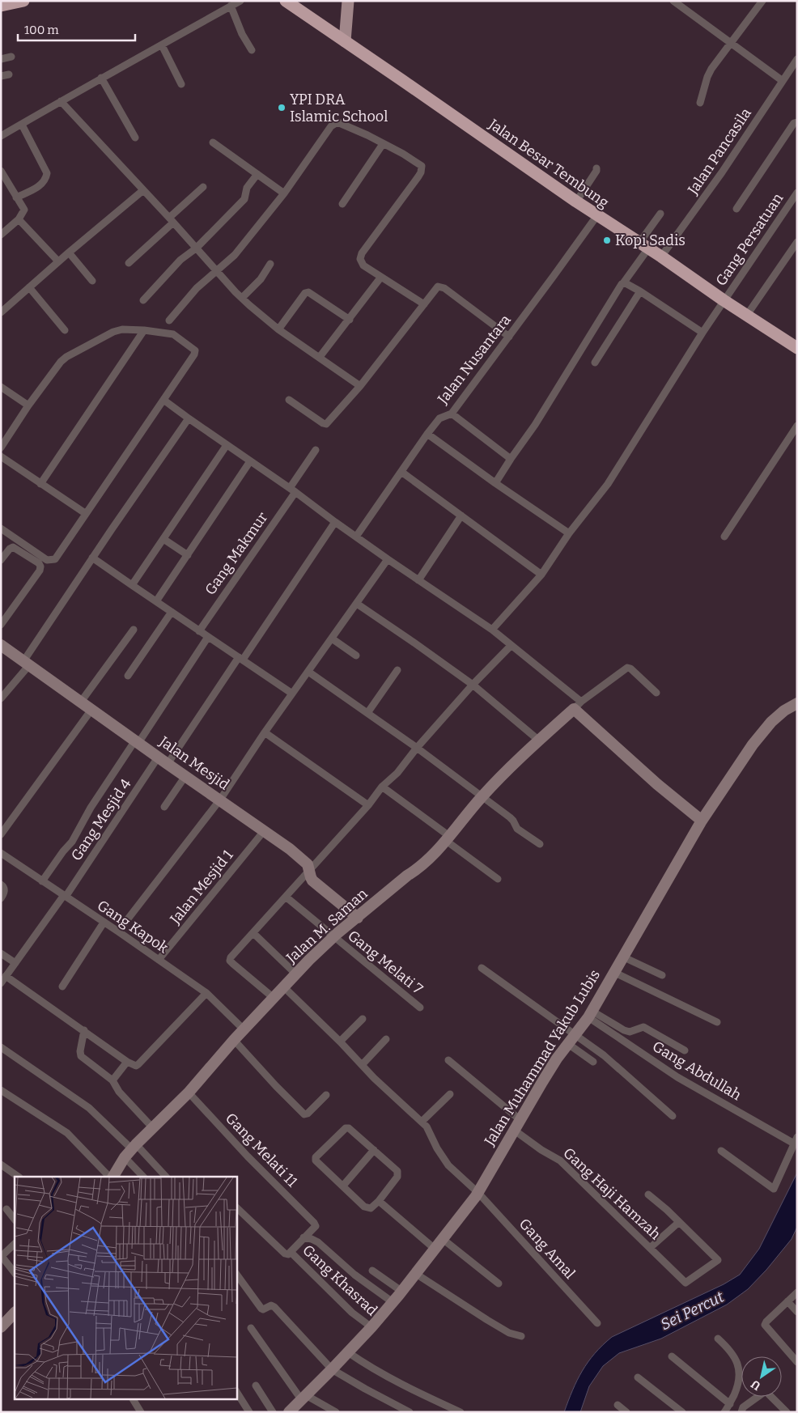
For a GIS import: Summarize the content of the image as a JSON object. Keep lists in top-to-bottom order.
{
  "streets": {
    "highway": ["Jalan Besar Tembung"],
    "street": [
      "Jalan Pancasila",
      "Gang Persatuan",
      "Jalan Nusantara",
      "Gang Makmur",
      "Jalan Mesjid",
      "Gang Mesjid 4",
      "Jalan Mesjid 1",
      "Jalan M. Saman",
      "Gang Kapok",
      "Gang Melati 7",
      "Jalan Muhammad Yakub Lubis",
      "Gang Abdullah",
      "Gang Melati 11",
      "Gang Haji Hamzah",
      "Gang Amal",
      "Gang Khasrad"
    ]
  },
  "crossings": [
    ["Jalan Pancasila", "Jalan Besar Tembung"],
    ["Jalan Besar Tembung", "Gang Persatuan"],
    ["Jalan Besar Tembung", "Jalan Nusantara"],
    ["Jalan Mesjid", "Gang Mesjid 4"],
    ["Jalan Mesjid", "Jalan Mesjid 1"],
    ["Jalan Mesjid", "Jalan M. Saman"],
    ["Gang Mesjid 4", "Gang Kapok"],
    ["Jalan Mesjid 1", "Gang Kapok"],
    ["Jalan M. Saman", "Gang Kapok"],
    ["Jalan M. Saman", "Gang Melati 7"],
    ["Jalan M. Saman", "Gang Melati 11"],
    ["Jalan M. Saman", "Gang Amal"],
    ["Jalan Muhammad Yakub Lubis", "Gang Abdullah"],
    ["Jalan Muhammad Yakub Lubis", "Gang Haji Hamzah"],
    ["Jalan Muhammad Yakub Lubis", "Gang Amal"],
    ["Jalan Muhammad Yakub Lubis", "Gang Khasrad"]
  ],
  "water": ["Sei Percut"],
  "places": ["YPI DRA Islamic School", "Kopi Sadis"],
  "scale_bar": "100 m",
  "north": "bottom left"
}
